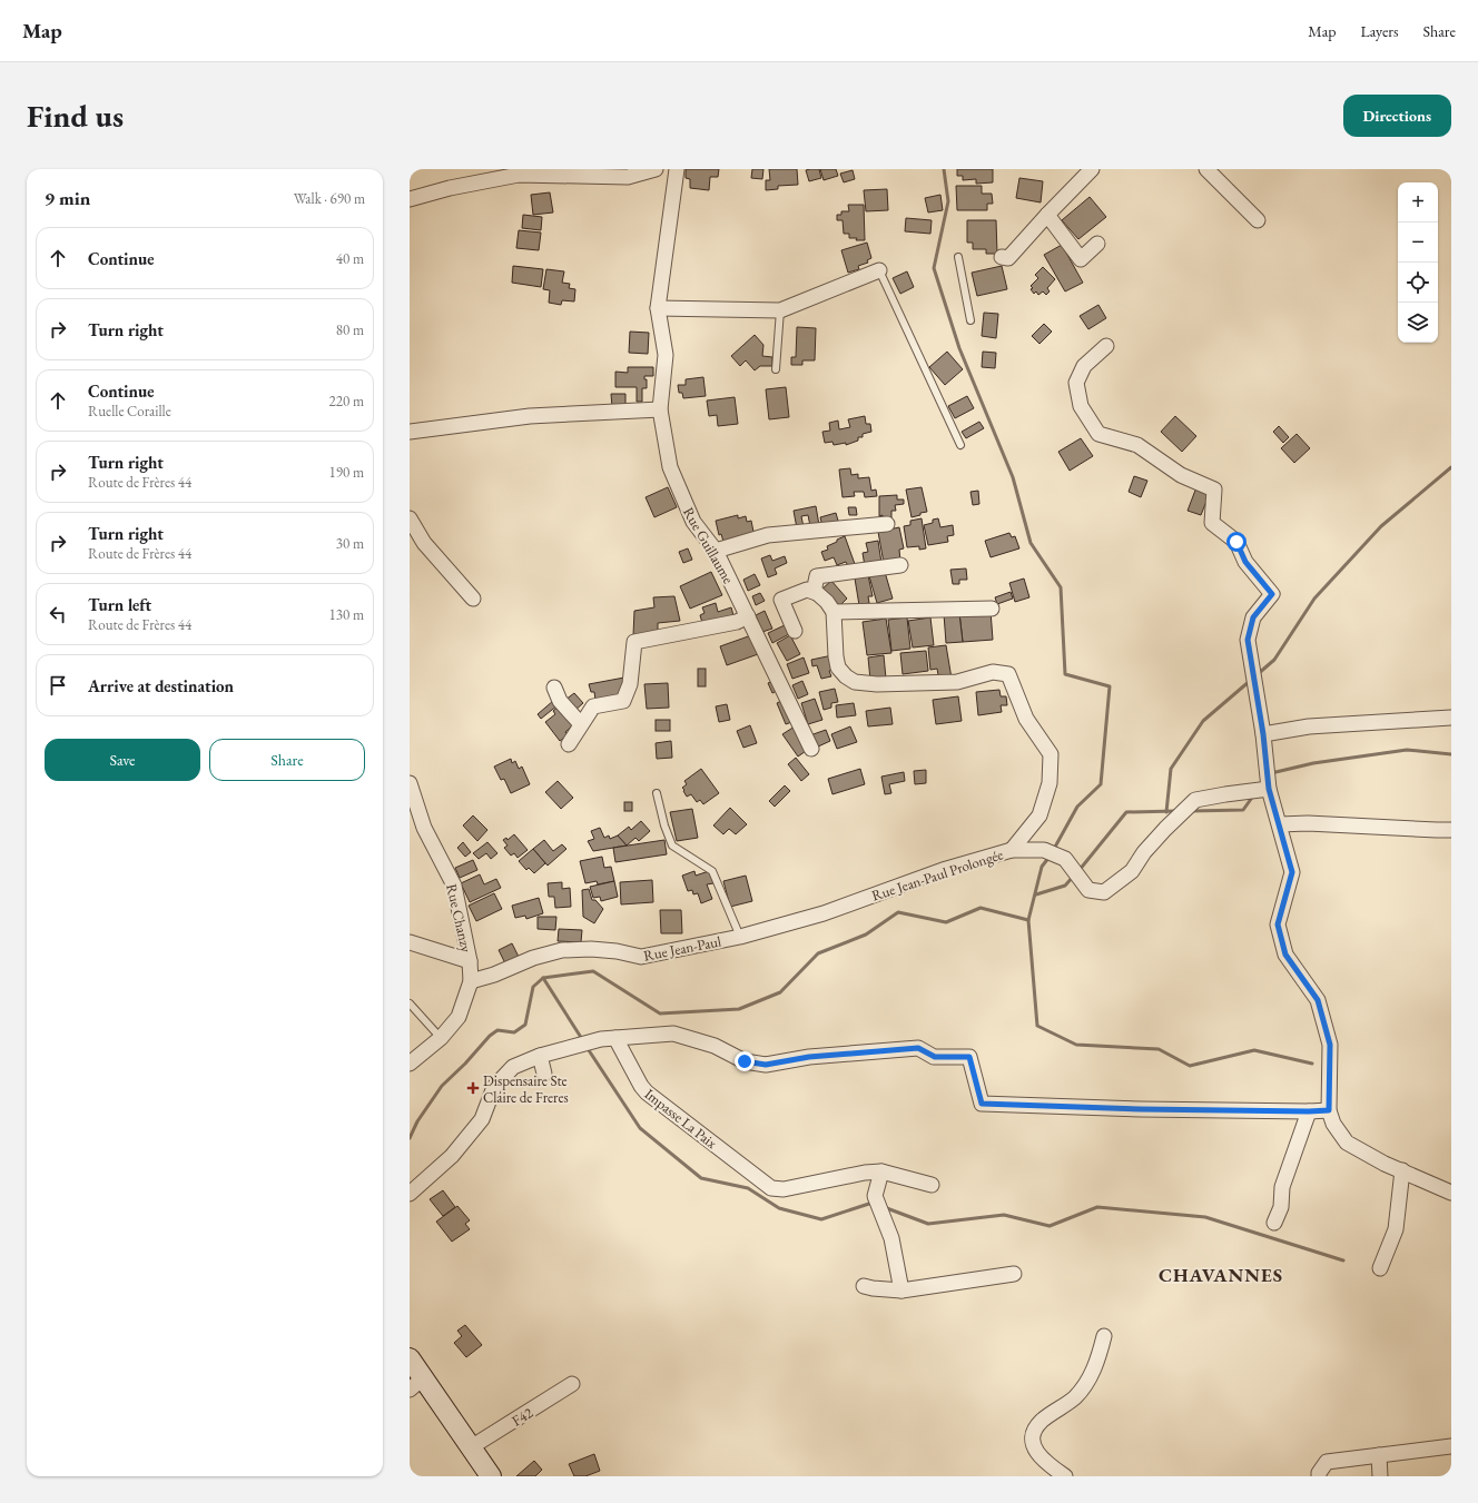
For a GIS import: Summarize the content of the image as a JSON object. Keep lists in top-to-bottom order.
{
  "streets": {
    "street": [
      "Rue Guillaume",
      "Rue Jean-Paul Prolongée",
      "Rue Chanzy",
      "Rue Jean-Paul",
      "Impasse La Paix",
      "F42"
    ]
  },
  "crossings": [
    ["Rue Jean-Paul Prolongée", "Rue Jean-Paul"],
    ["Rue Chanzy", "Rue Jean-Paul"]
  ],
  "districts": ["CHAVANNES"],
  "places": {
    "health": ["Dispensaire Ste Claire de Freres"]
  },
  "page": {
    "header": "Map",
    "nav": ["Map", "Layers", "Share"],
    "buttons": [
      "Directions",
      ["Save", "Share"]
    ],
    "title": "Find us",
    "heading": ["9 min", "Walk · 690 m"],
    "map_buttons": ["+", "−"],
    "list": [
      ["Continue", "40 m"],
      ["Turn right", "80 m"],
      ["Continue", "Ruelle Coraille", "220 m"],
      ["Turn right", "Route de Frères 44", "190 m"],
      ["Turn right", "Route de Frères 44", "30 m"],
      ["Turn left", "Route de Frères 44", "130 m"],
      "Arrive at destination"
    ]
  }
}
